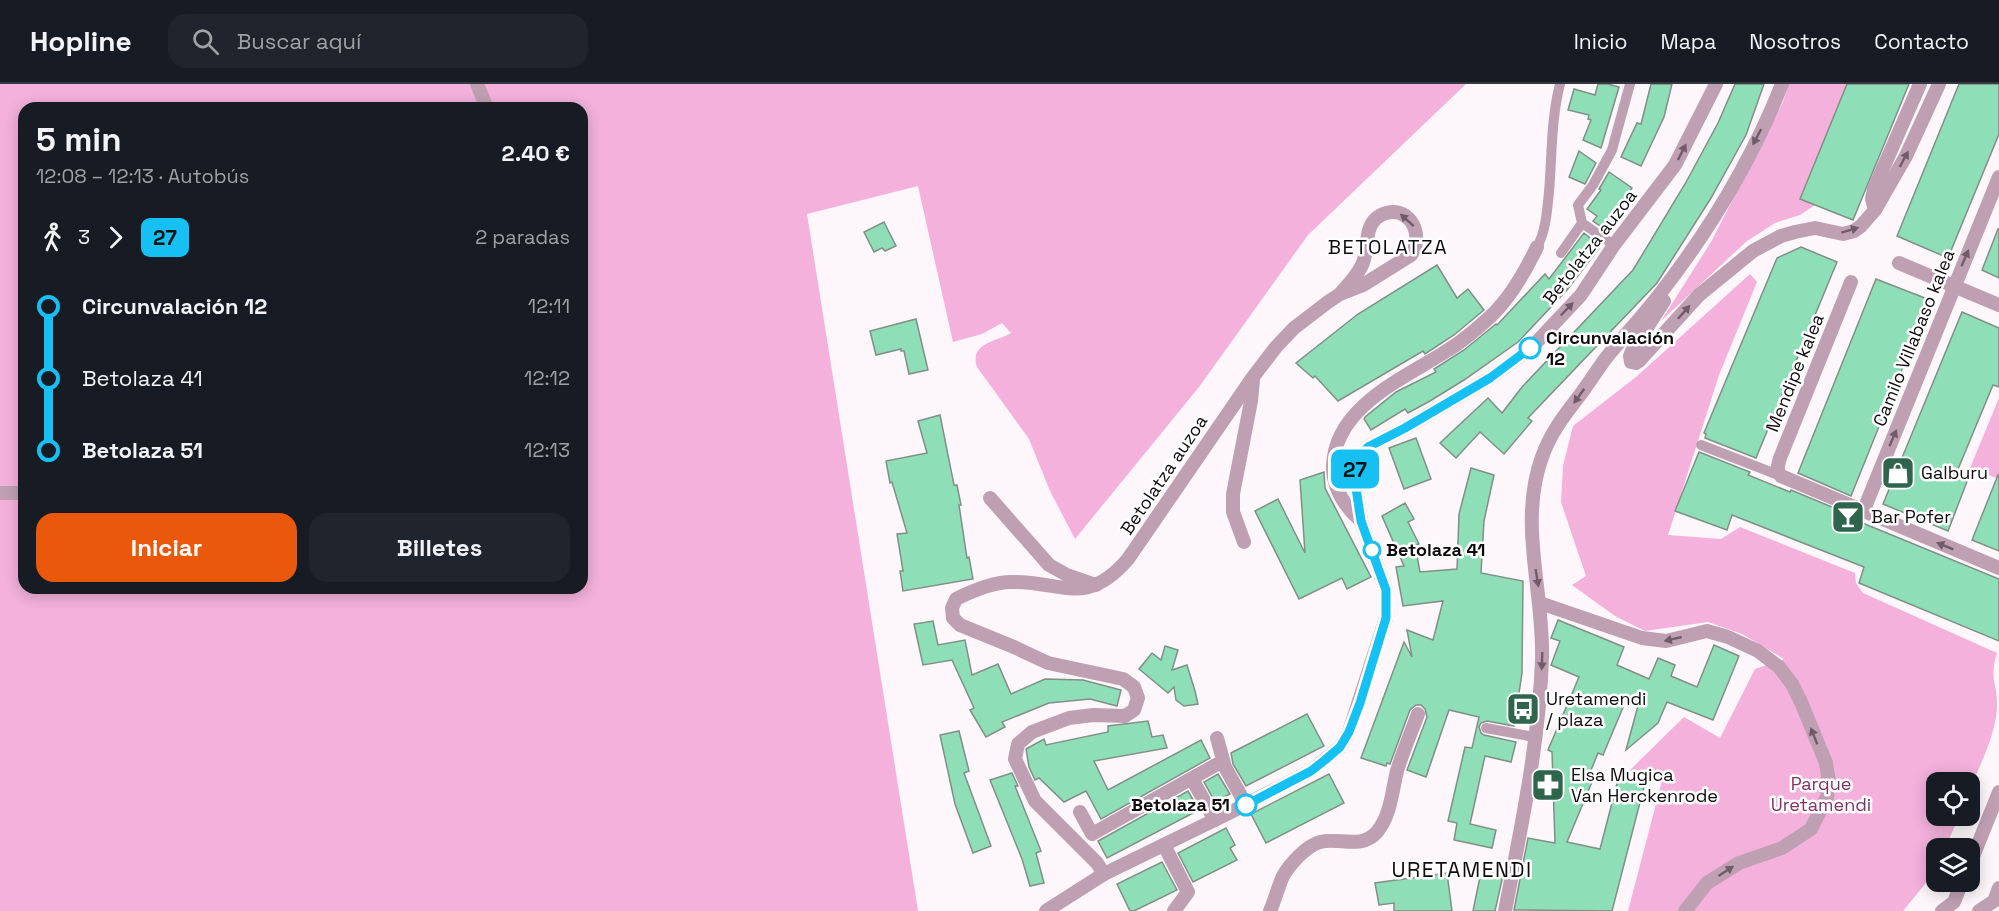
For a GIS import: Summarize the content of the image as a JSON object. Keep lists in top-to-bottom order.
{
  "streets": {
    "street": ["Betolatza auzoa", "Camilo Villabaso kalea", "Mendipe kalea"]
  },
  "districts": ["BETOLATZA", "URETAMENDI"],
  "parks": ["Parque Uretamendi"],
  "places": {
    "other": ["Circunvalación 12", "Betolaza 41", "Betolaza 51"],
    "shop": ["Galburu"],
    "bar": ["Bar Pofer"],
    "bus stop": ["Uretamendi / plaza"],
    "pharmacy": ["Elsa Mugica Van Herckenrode"]
  },
  "lines": ["bus line 27"],
  "page": {
    "header": "Hopline",
    "search": "Buscar aquí",
    "nav": [
      "Inicio",
      "Mapa",
      "Nosotros",
      "Contacto"
    ],
    "on_map": "27",
    "heading": ["5 min", "12:08 – 12:13 · Autobús", "2.40 €"],
    "legs": ["3", "27", "2 paradas"],
    "list": [
      {
        "name": "Circunvalación 12",
        "value": "12:11"
      },
      {
        "name": "Betolaza 41",
        "value": "12:12"
      },
      {
        "name": "Betolaza 51",
        "value": "12:13"
      }
    ],
    "buttons": ["Iniciar", "Billetes"]
  }
}
